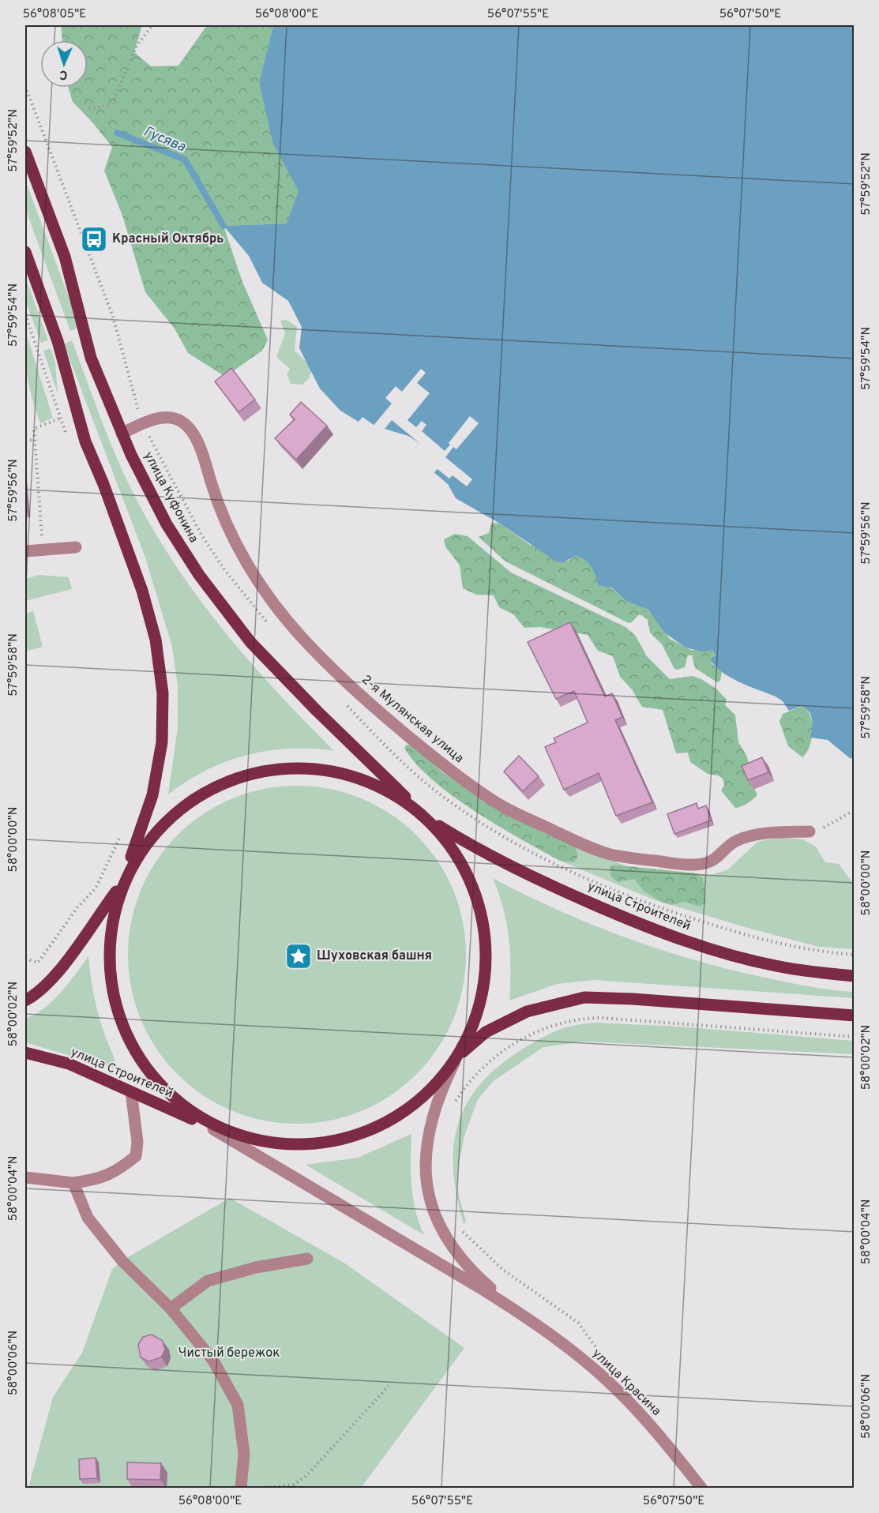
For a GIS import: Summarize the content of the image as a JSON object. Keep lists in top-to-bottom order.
{
  "streets": {
    "main road": ["улица Куфонина", "улица Строителей"],
    "street": ["2-я Мулянская улица", "улица Красина"]
  },
  "crossings": [
    ["улица Куфонина", "2-я Мулянская улица"],
    ["улица Куфонина", "улица Строителей"]
  ],
  "water": ["Гусява"],
  "parks": ["Чистый бережок"],
  "places": {
    "bus stop": ["Красный Октябрь"],
    "place": ["Шуховская башня"]
  },
  "north": "bottom",
  "coordinates": [
    "56°08'05\"E",
    "56°08'00\"E",
    "56°07'55\"E",
    "56°07'50\"E",
    "57°59'52\"N",
    "57°59'54\"N",
    "57°59'56\"N",
    "57°59'58\"N",
    "58°00'00\"N",
    "58°00'02\"N",
    "58°00'04\"N",
    "58°00'06\"N"
  ]
}
